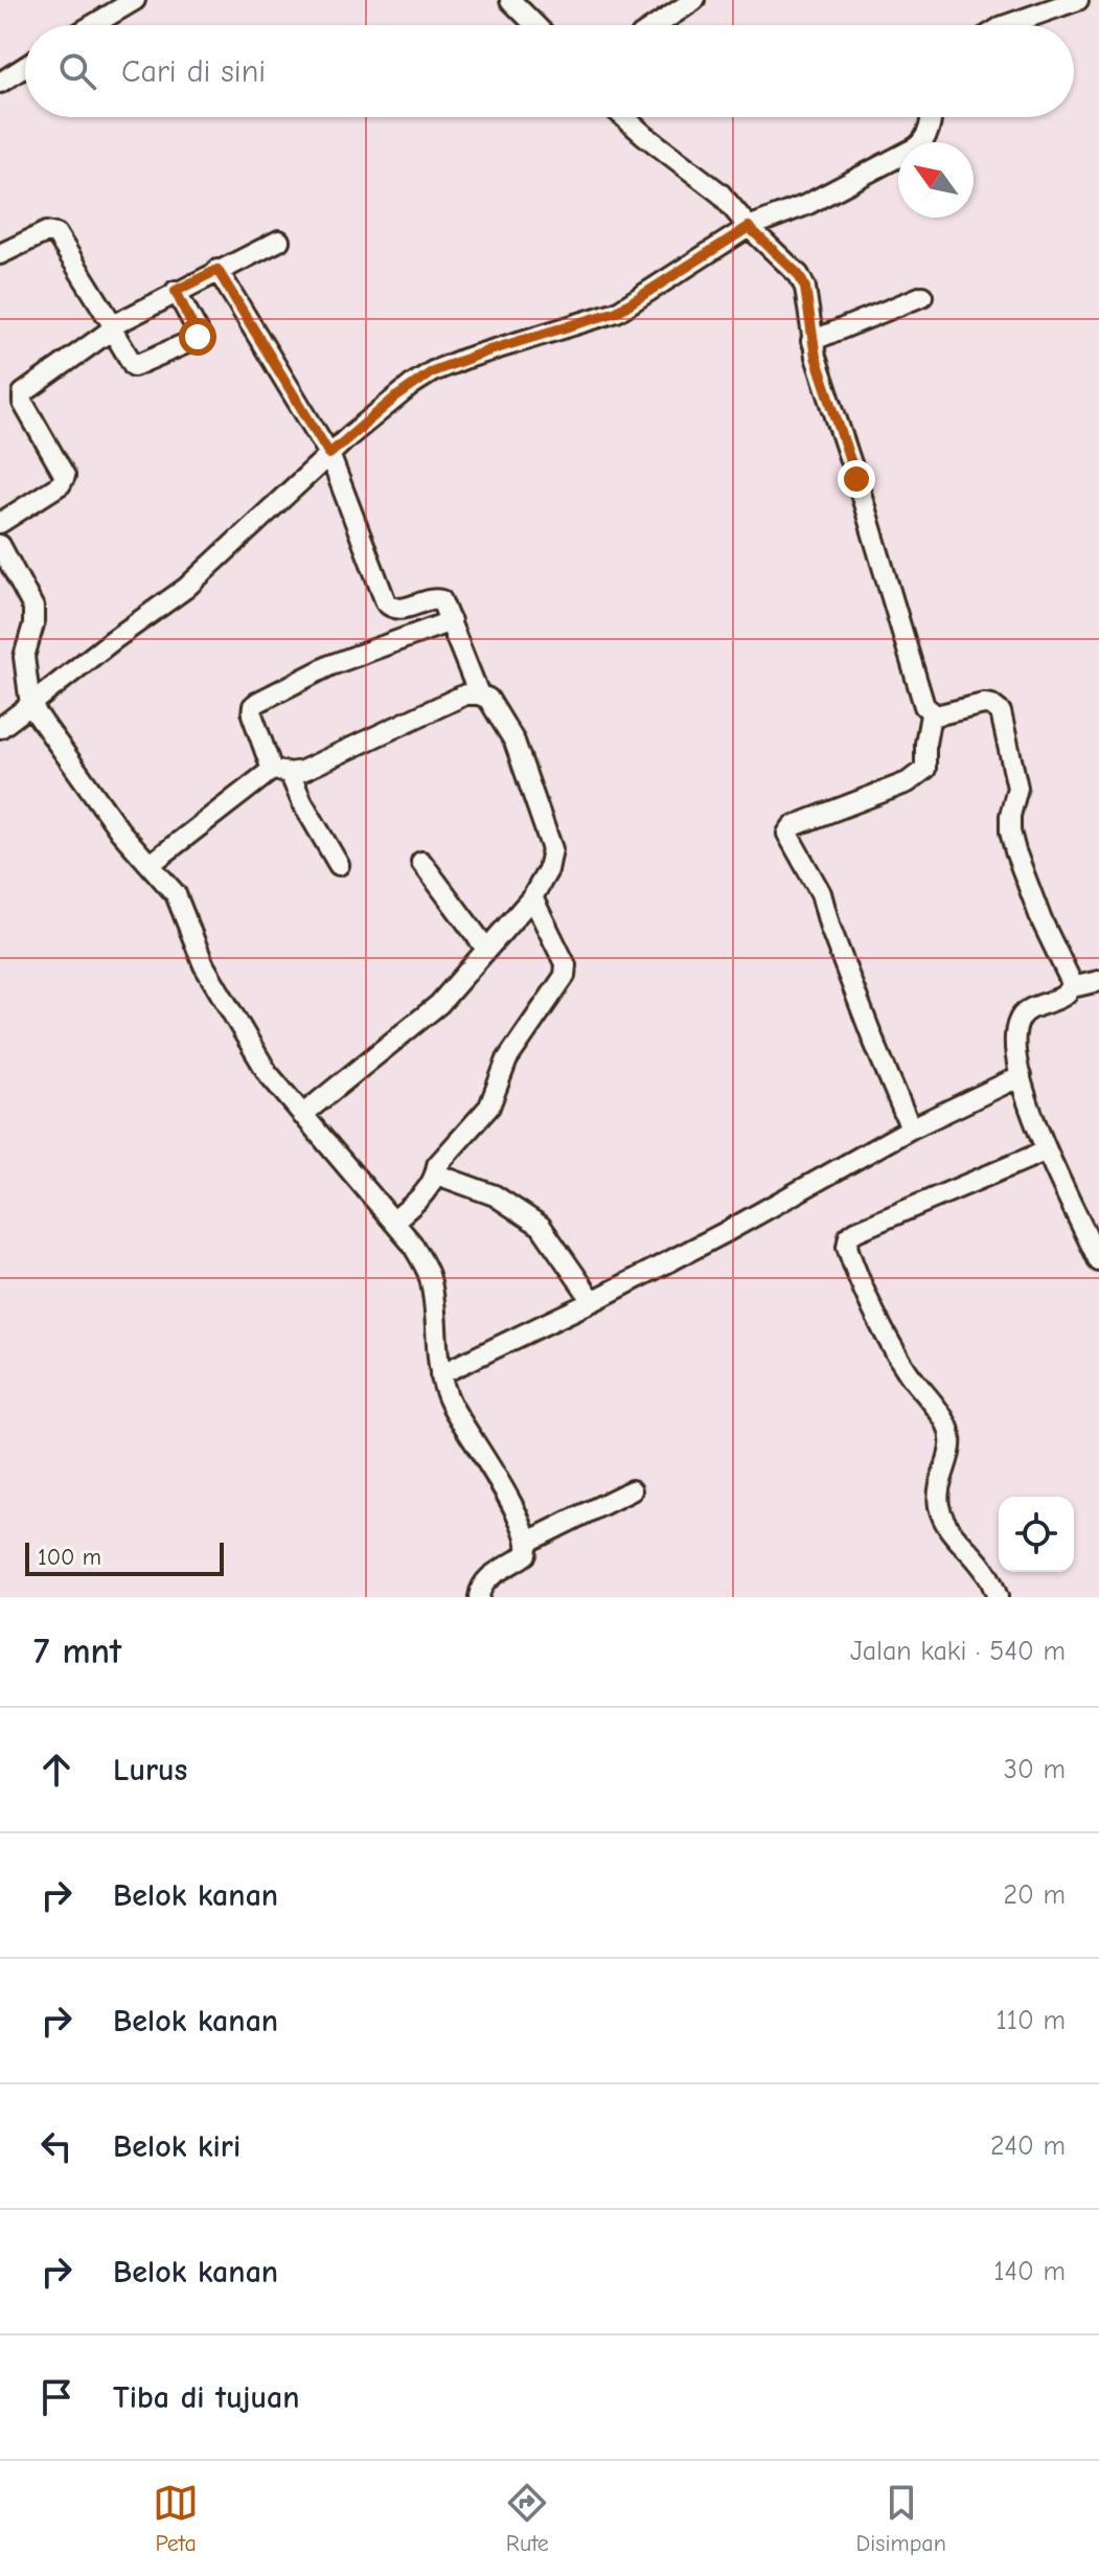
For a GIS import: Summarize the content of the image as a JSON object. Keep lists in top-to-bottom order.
{
  "scale_bar": "100 m",
  "north": "top left",
  "page": {
    "search": "Cari di sini",
    "scale": "100 m",
    "heading": ["7 mnt", "Jalan kaki · 540 m"],
    "list": [
      ["Lurus", "30 m"],
      ["Belok kanan", "20 m"],
      ["Belok kanan", "110 m"],
      ["Belok kiri", "240 m"],
      ["Belok kanan", "140 m"],
      "Tiba di tujuan"
    ],
    "nav": ["Peta", "Rute", "Disimpan"]
  }
}
